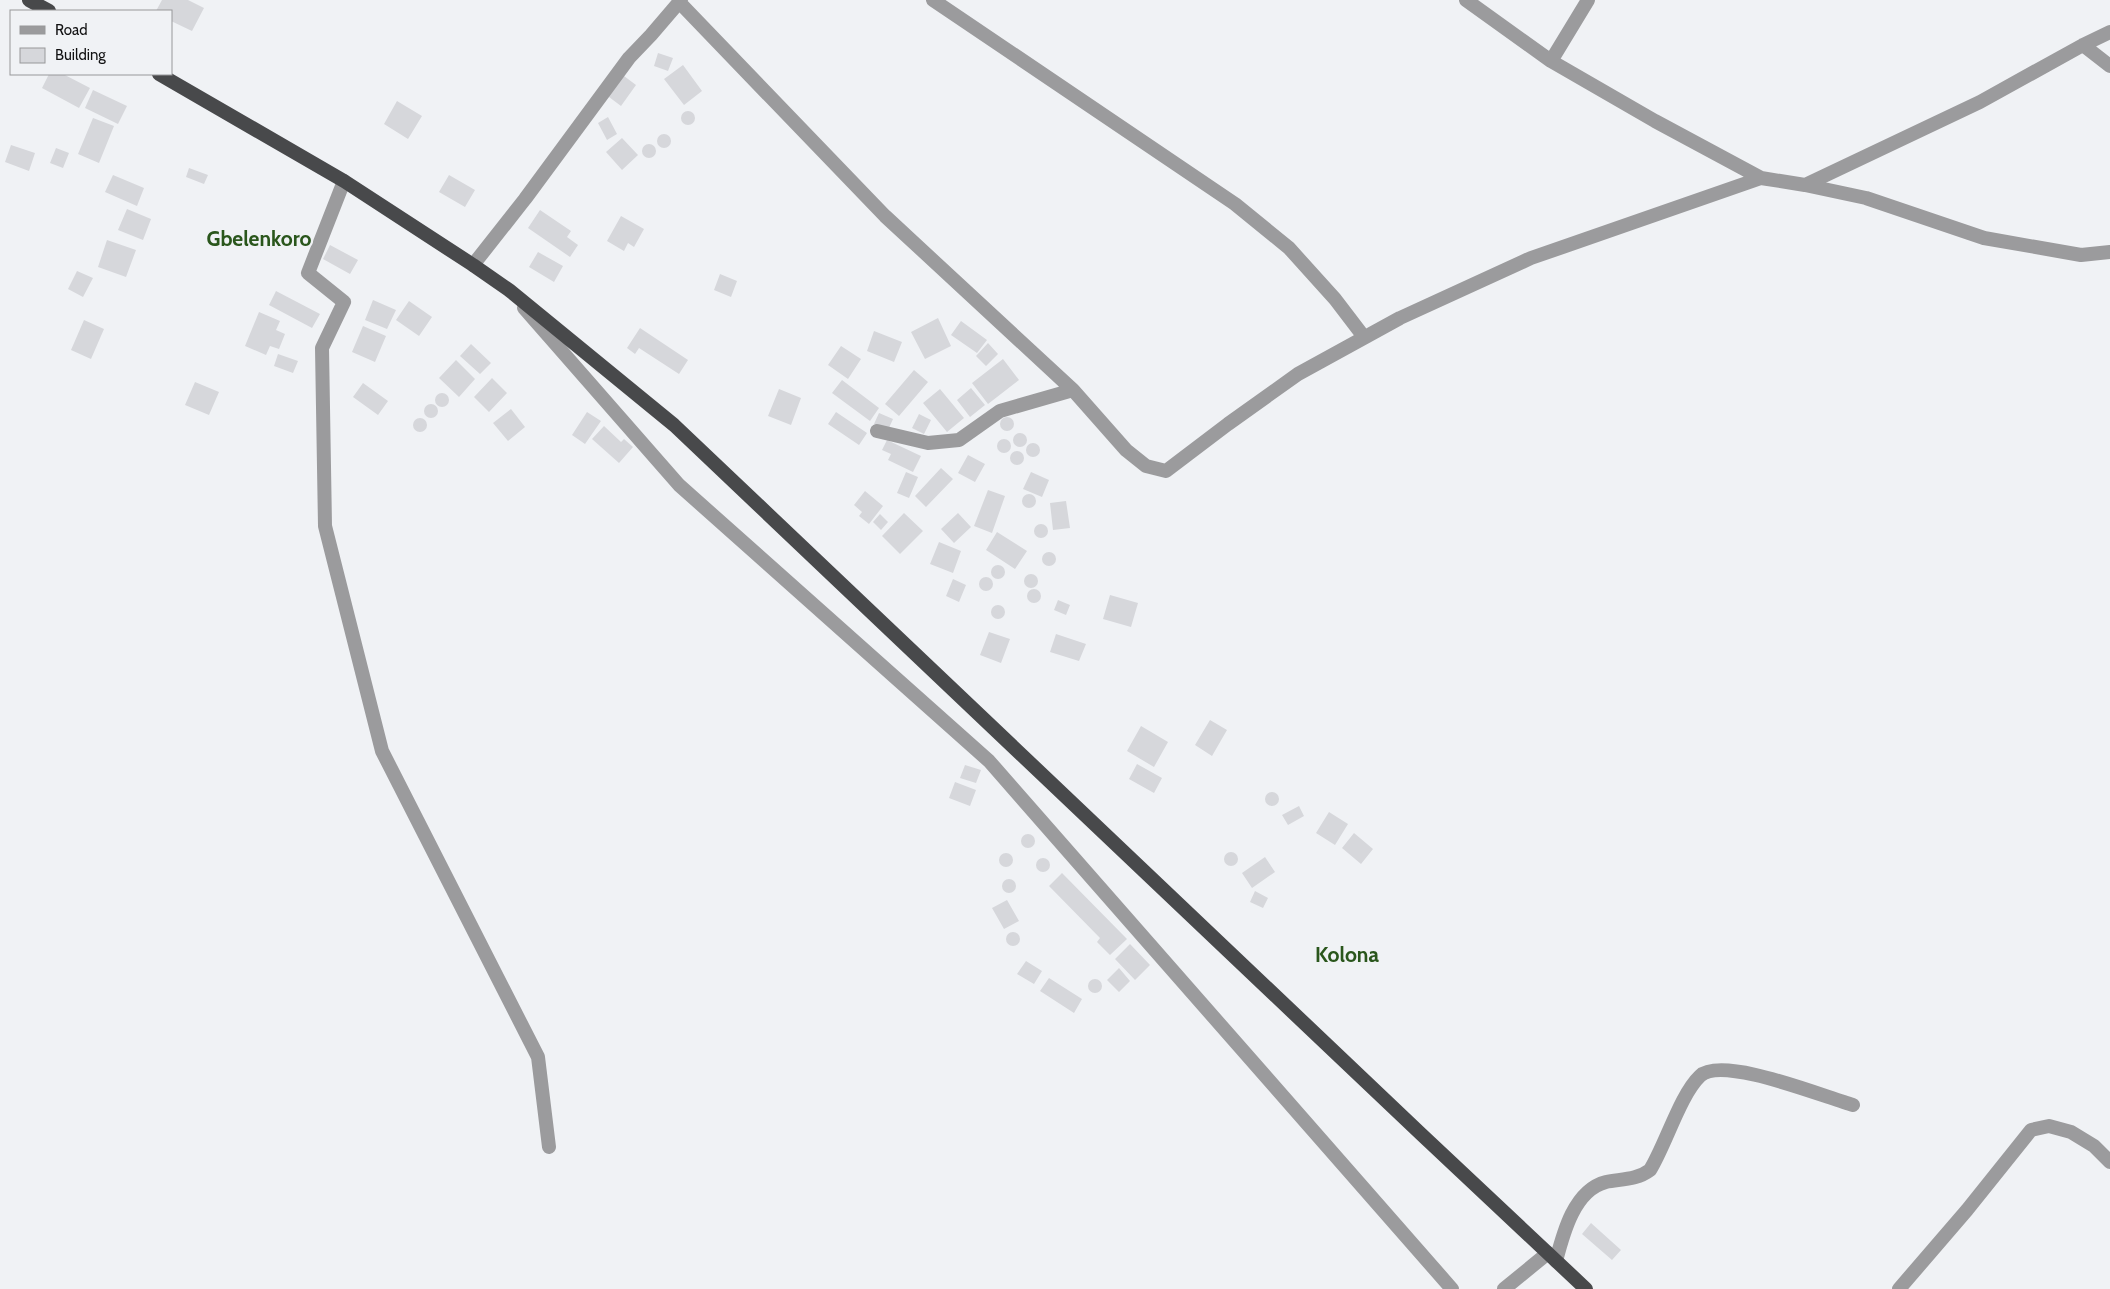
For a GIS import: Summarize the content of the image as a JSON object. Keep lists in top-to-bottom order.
{
  "districts": ["Gbelenkoro", "Kolona"],
  "legend": ["Road", "Building"]
}
